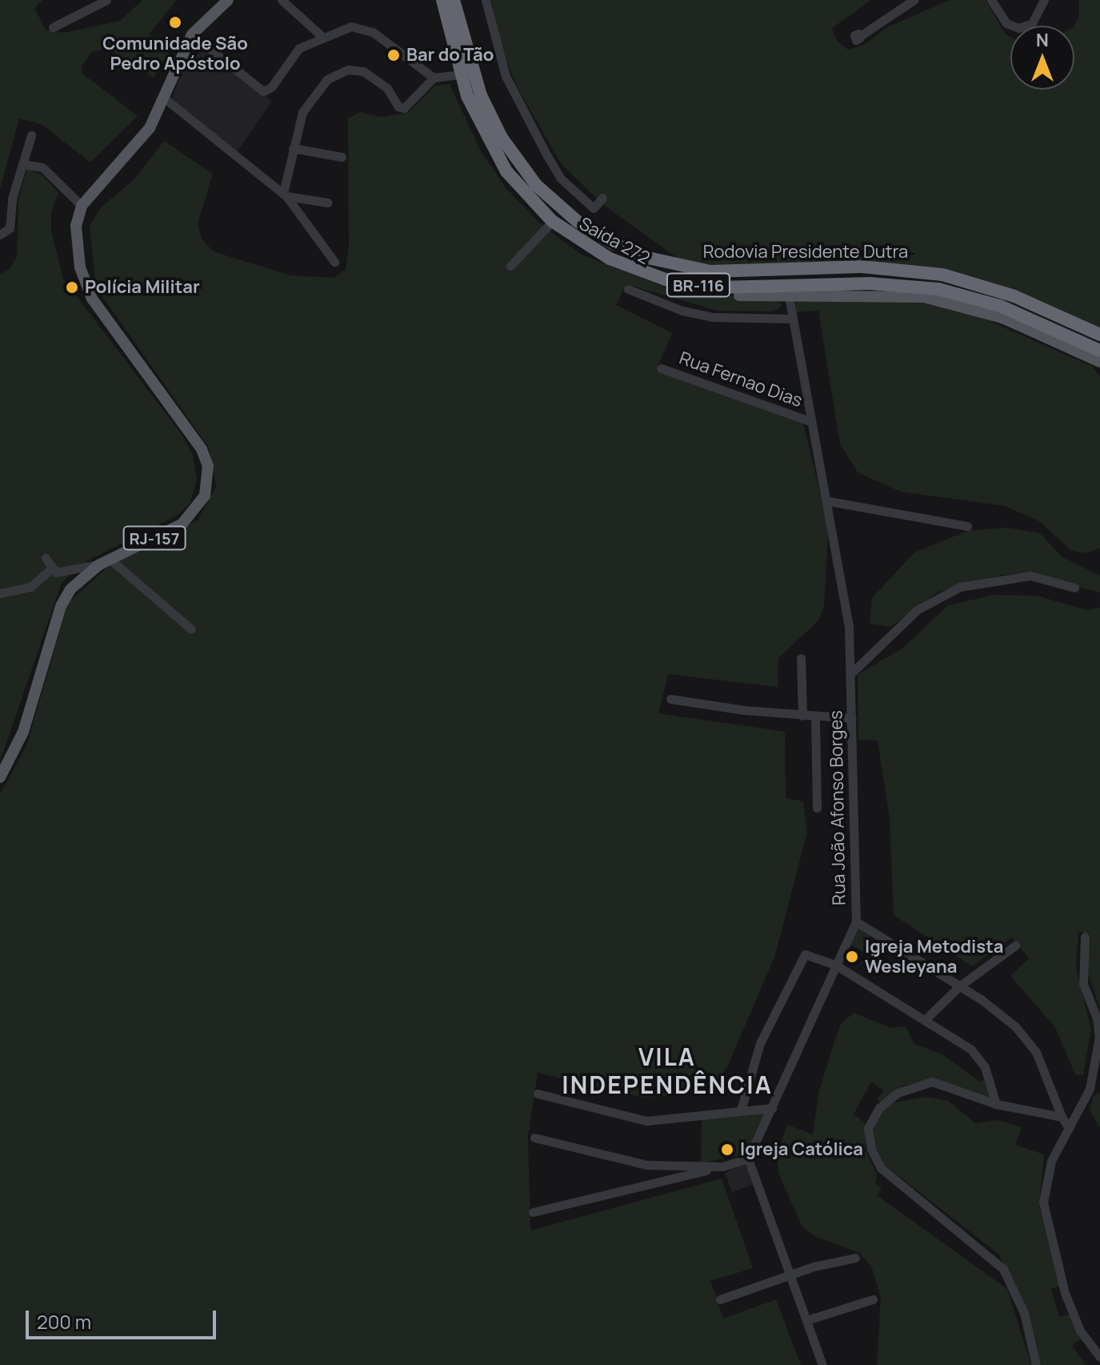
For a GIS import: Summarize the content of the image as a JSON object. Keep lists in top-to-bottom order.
{
  "streets": {
    "highway": ["Saída 272", "Rodovia Presidente Dutra", "BR-116"],
    "main road": ["RJ-157"],
    "street": ["Rua Fernao Dias", "Rua João Afonso Borges"]
  },
  "crossings": [
    ["Saída 272", "Rodovia Presidente Dutra"],
    ["Rua Fernao Dias", "Rua João Afonso Borges"]
  ],
  "districts": ["VILA INDEPENDÊNCIA"],
  "places": [
    "Comunidade São Pedro Apóstolo",
    "Bar do Tão",
    "Polícia Militar",
    "Igreja Metodista Wesleyana",
    "Igreja Católica"
  ],
  "scale_bar": "200 m",
  "north": "top"
}
